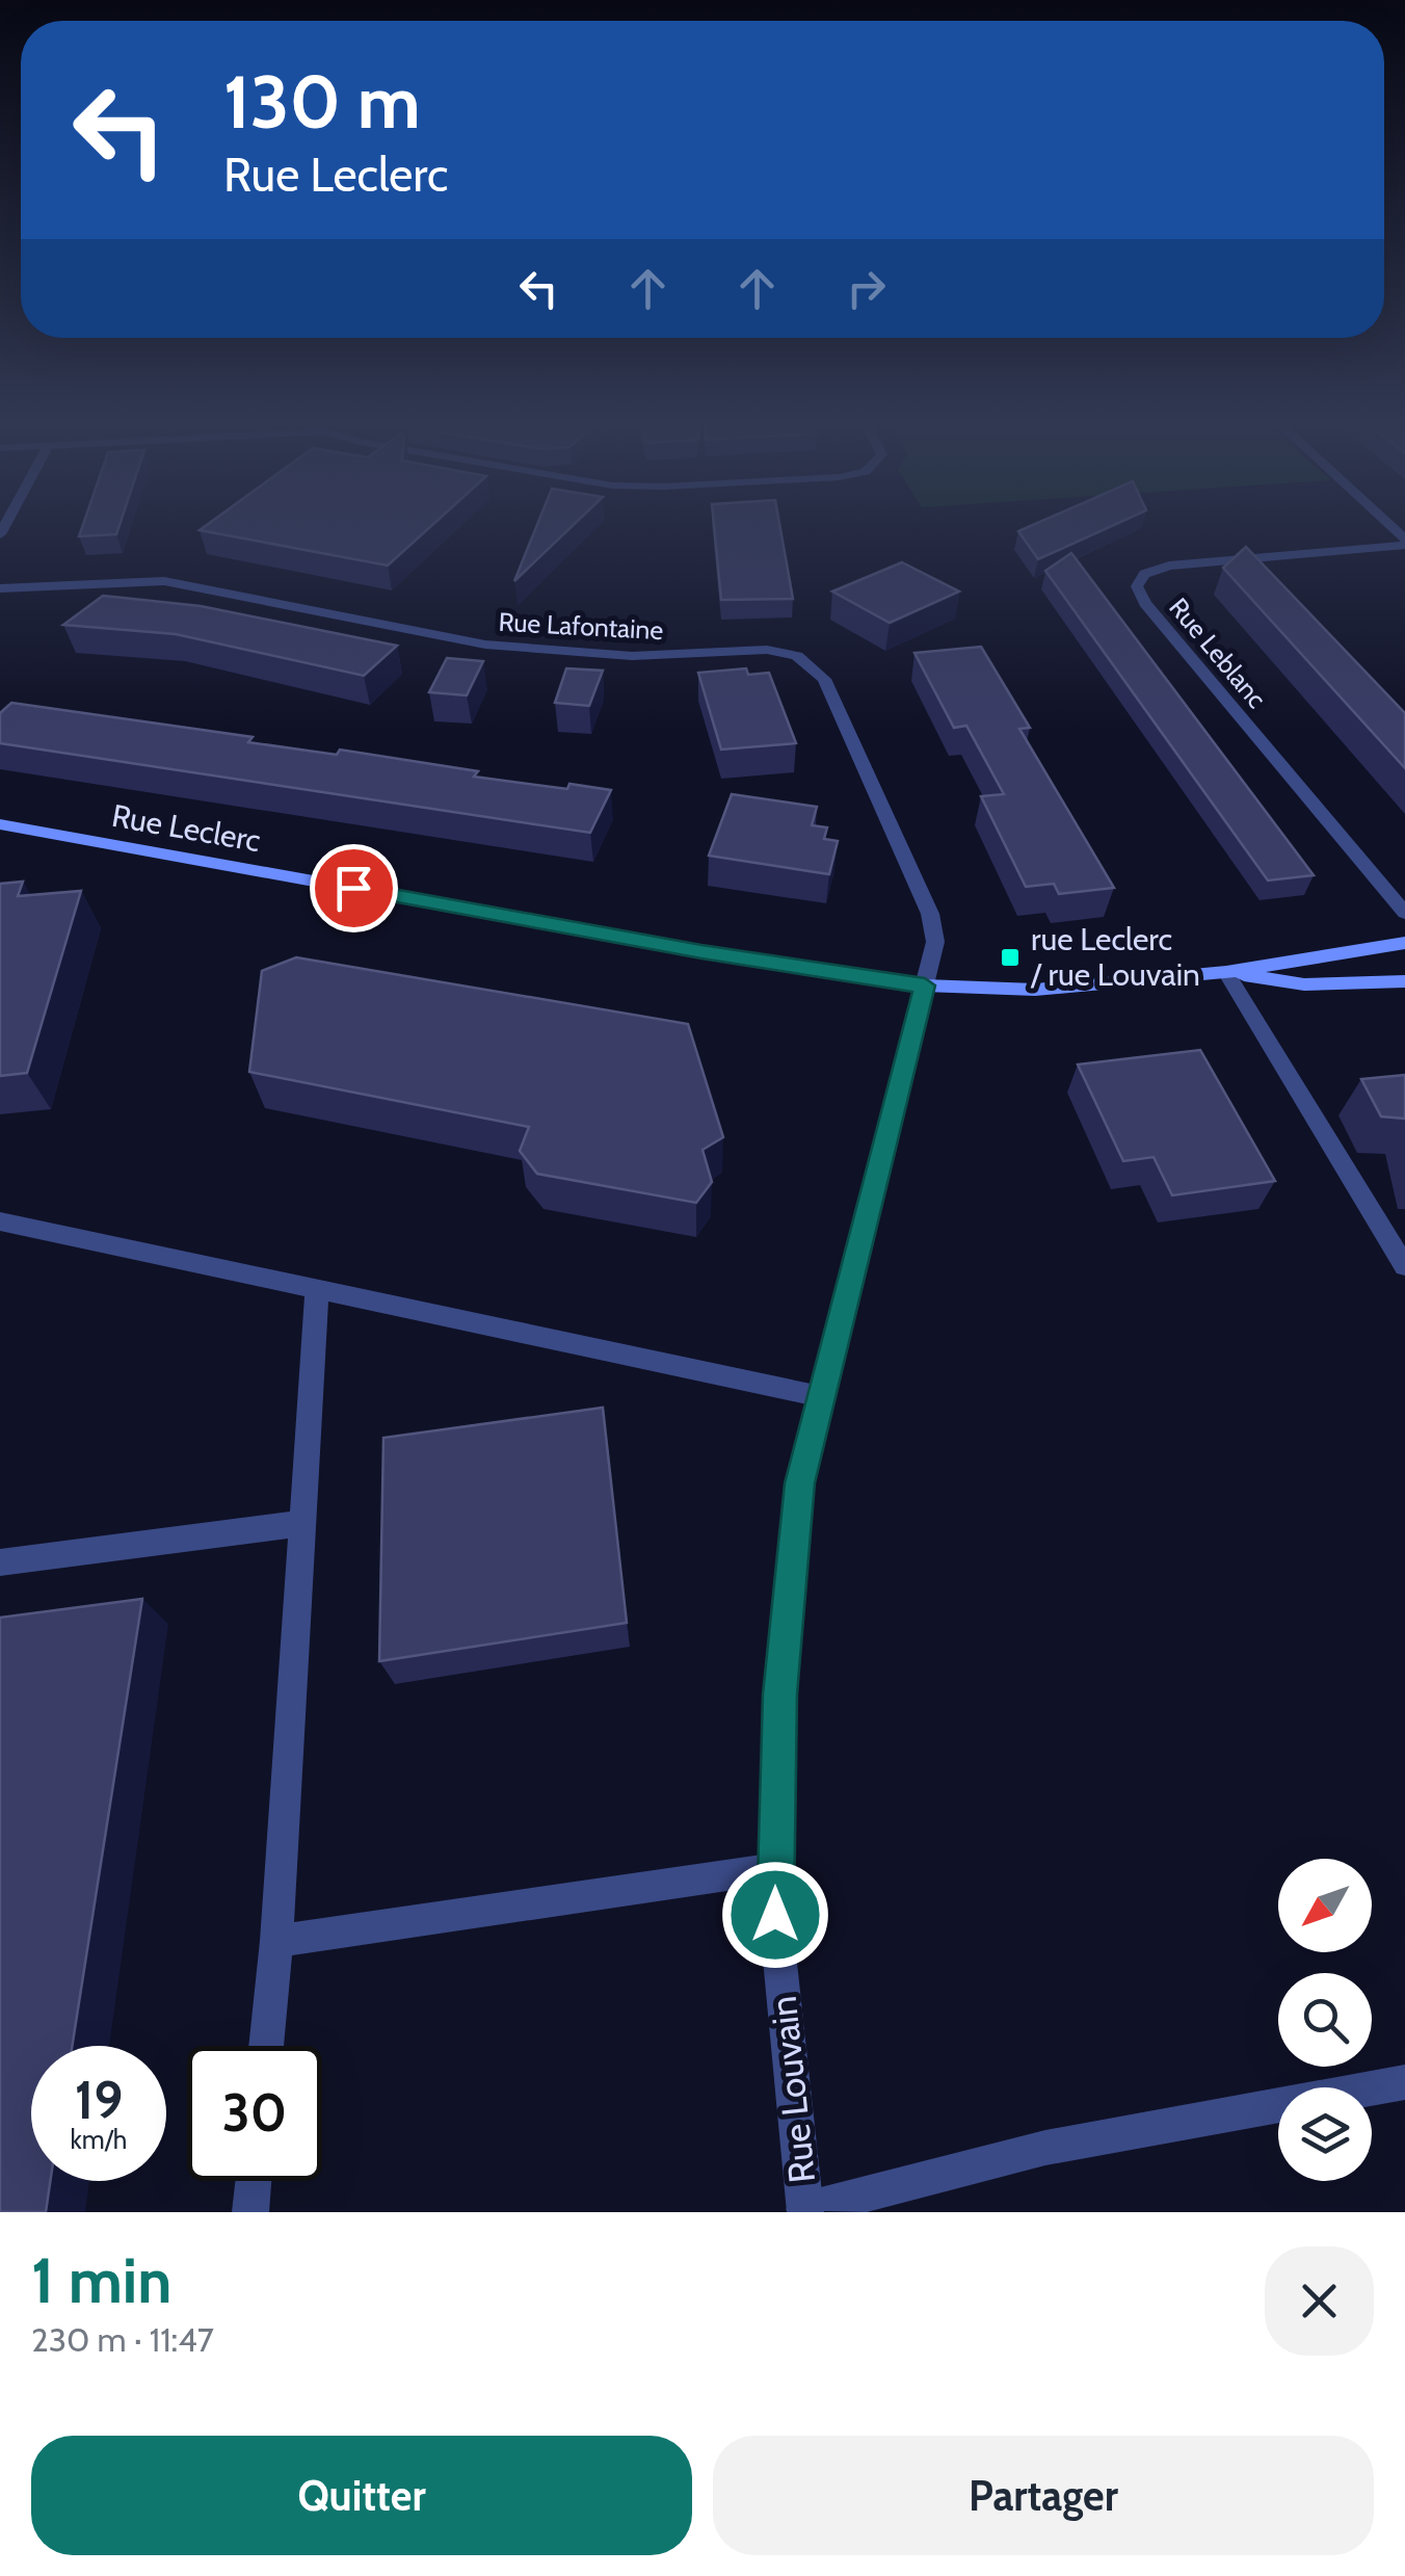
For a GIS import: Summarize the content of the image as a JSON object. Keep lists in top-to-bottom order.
{
  "streets": {
    "street": [
      "Rue Lafontaine",
      "Rue Leblanc",
      "Rue Leclerc",
      "Rue Louvain"
    ]
  },
  "crossings": [
    ["Rue Lafontaine", "Rue Leclerc"],
    ["Rue Lafontaine", "Rue Louvain"],
    ["Rue Leclerc", "Rue Louvain"]
  ],
  "places": {
    "transit": ["rue Leclerc / rue Louvain"]
  },
  "north": "bottom left",
  "page": {
    "turn": ["130 m", "Rue Leclerc"],
    "speed": "19 km/h",
    "limit": "30",
    "heading": ["1 min", "230 m · 11:47"],
    "buttons": ["Quitter", "Partager"]
  }
}
